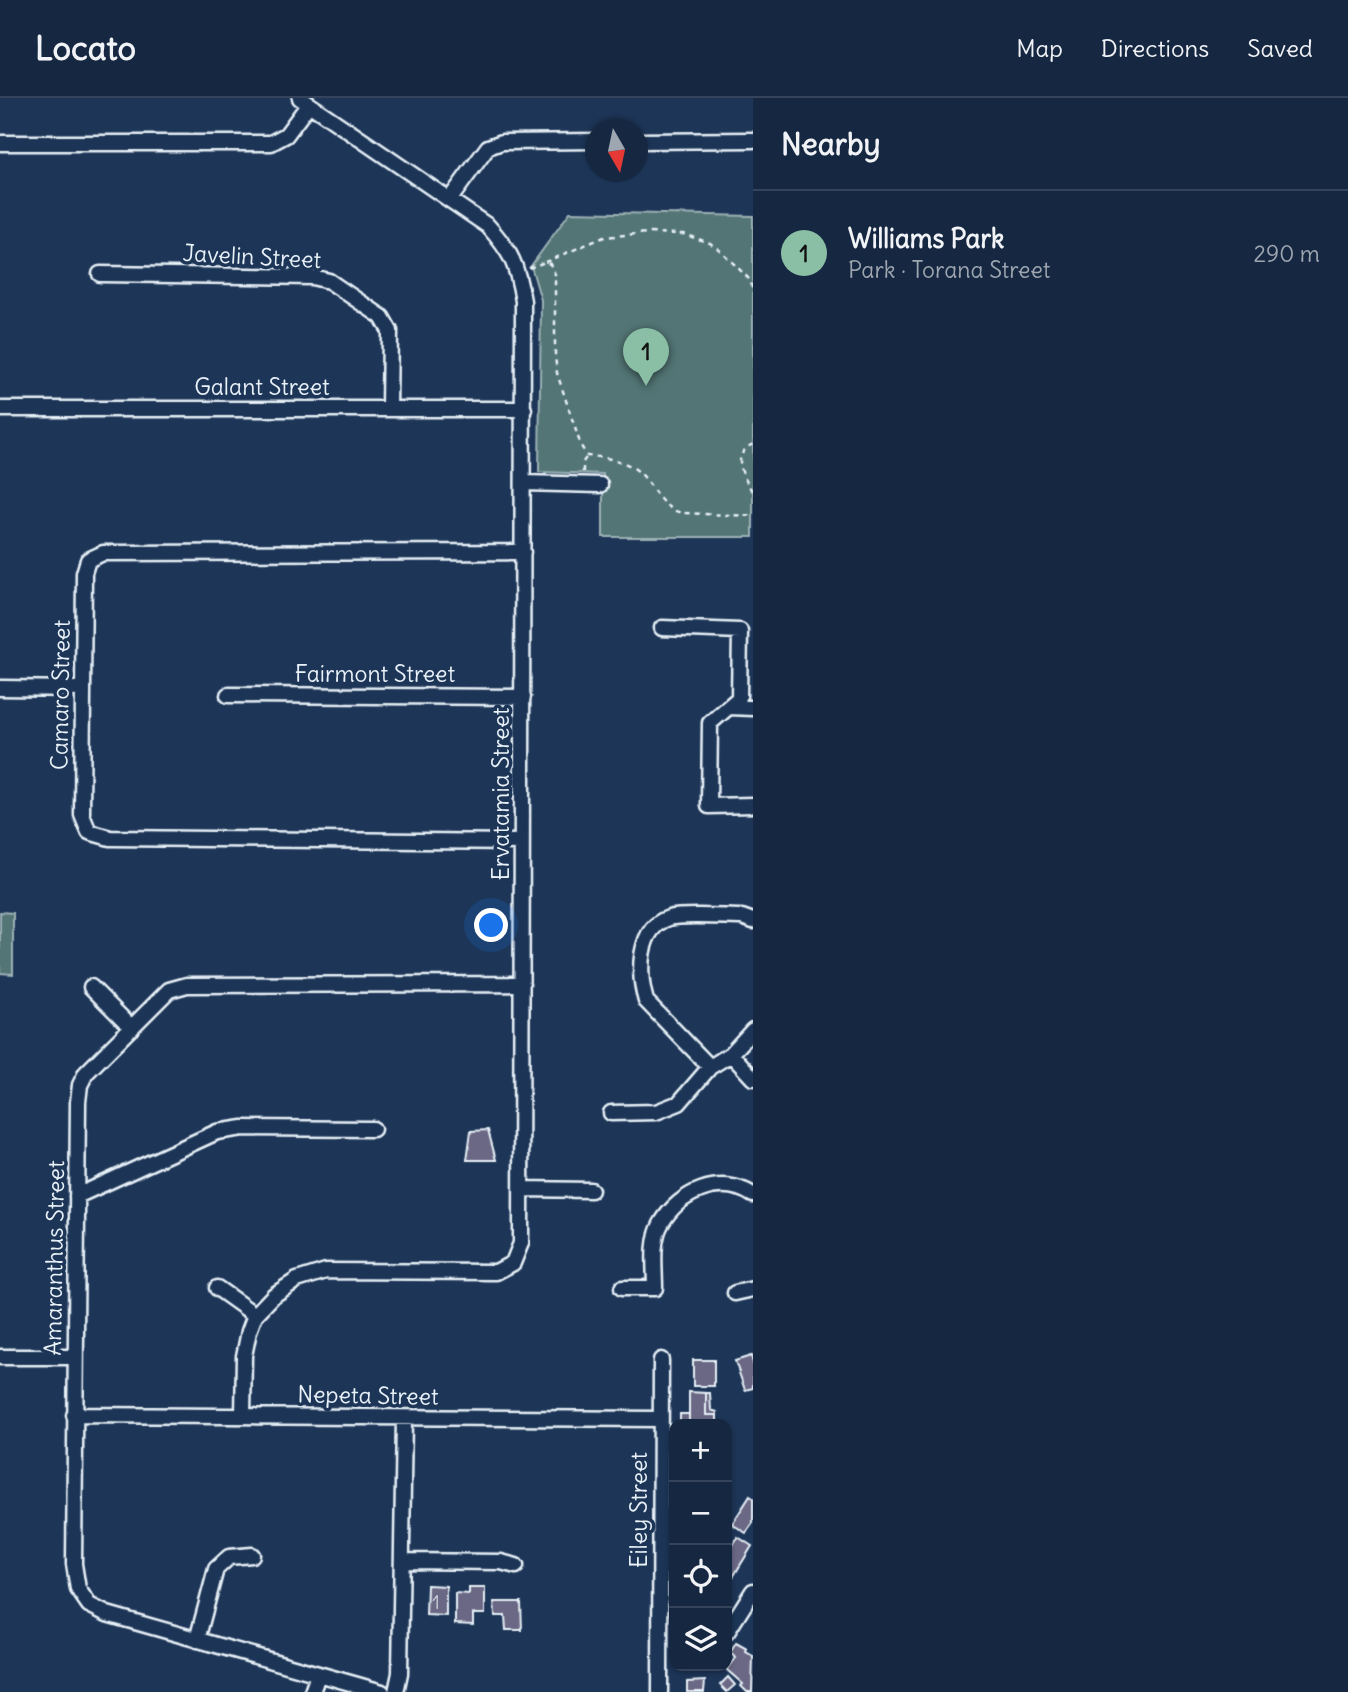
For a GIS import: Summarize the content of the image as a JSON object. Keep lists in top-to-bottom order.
{
  "streets": {
    "street": [
      "Javelin Street",
      "Galant Street",
      "Fairmont Street",
      "Camaro Street",
      "Ervatamia Street",
      "Amaranthus Street",
      "Nepeta Street",
      "Eiley Street"
    ]
  },
  "crossings": [
    ["Javelin Street", "Galant Street"],
    ["Galant Street", "Ervatamia Street"],
    ["Fairmont Street", "Ervatamia Street"],
    ["Camaro Street", "Ervatamia Street"],
    ["Ervatamia Street", "Amaranthus Street"],
    ["Amaranthus Street", "Nepeta Street"],
    ["Nepeta Street", "Eiley Street"]
  ],
  "house_numbers": ["1"],
  "north": "bottom",
  "page": {
    "header": "Locato",
    "nav": ["Map", "Directions", "Saved"],
    "heading": "Nearby",
    "list": [
      {
        "mark": "1",
        "name": "Williams Park",
        "note": "Park · Torana Street",
        "value": "290 m"
      }
    ],
    "pins": "1",
    "map_buttons": ["+", "−"]
  }
}
